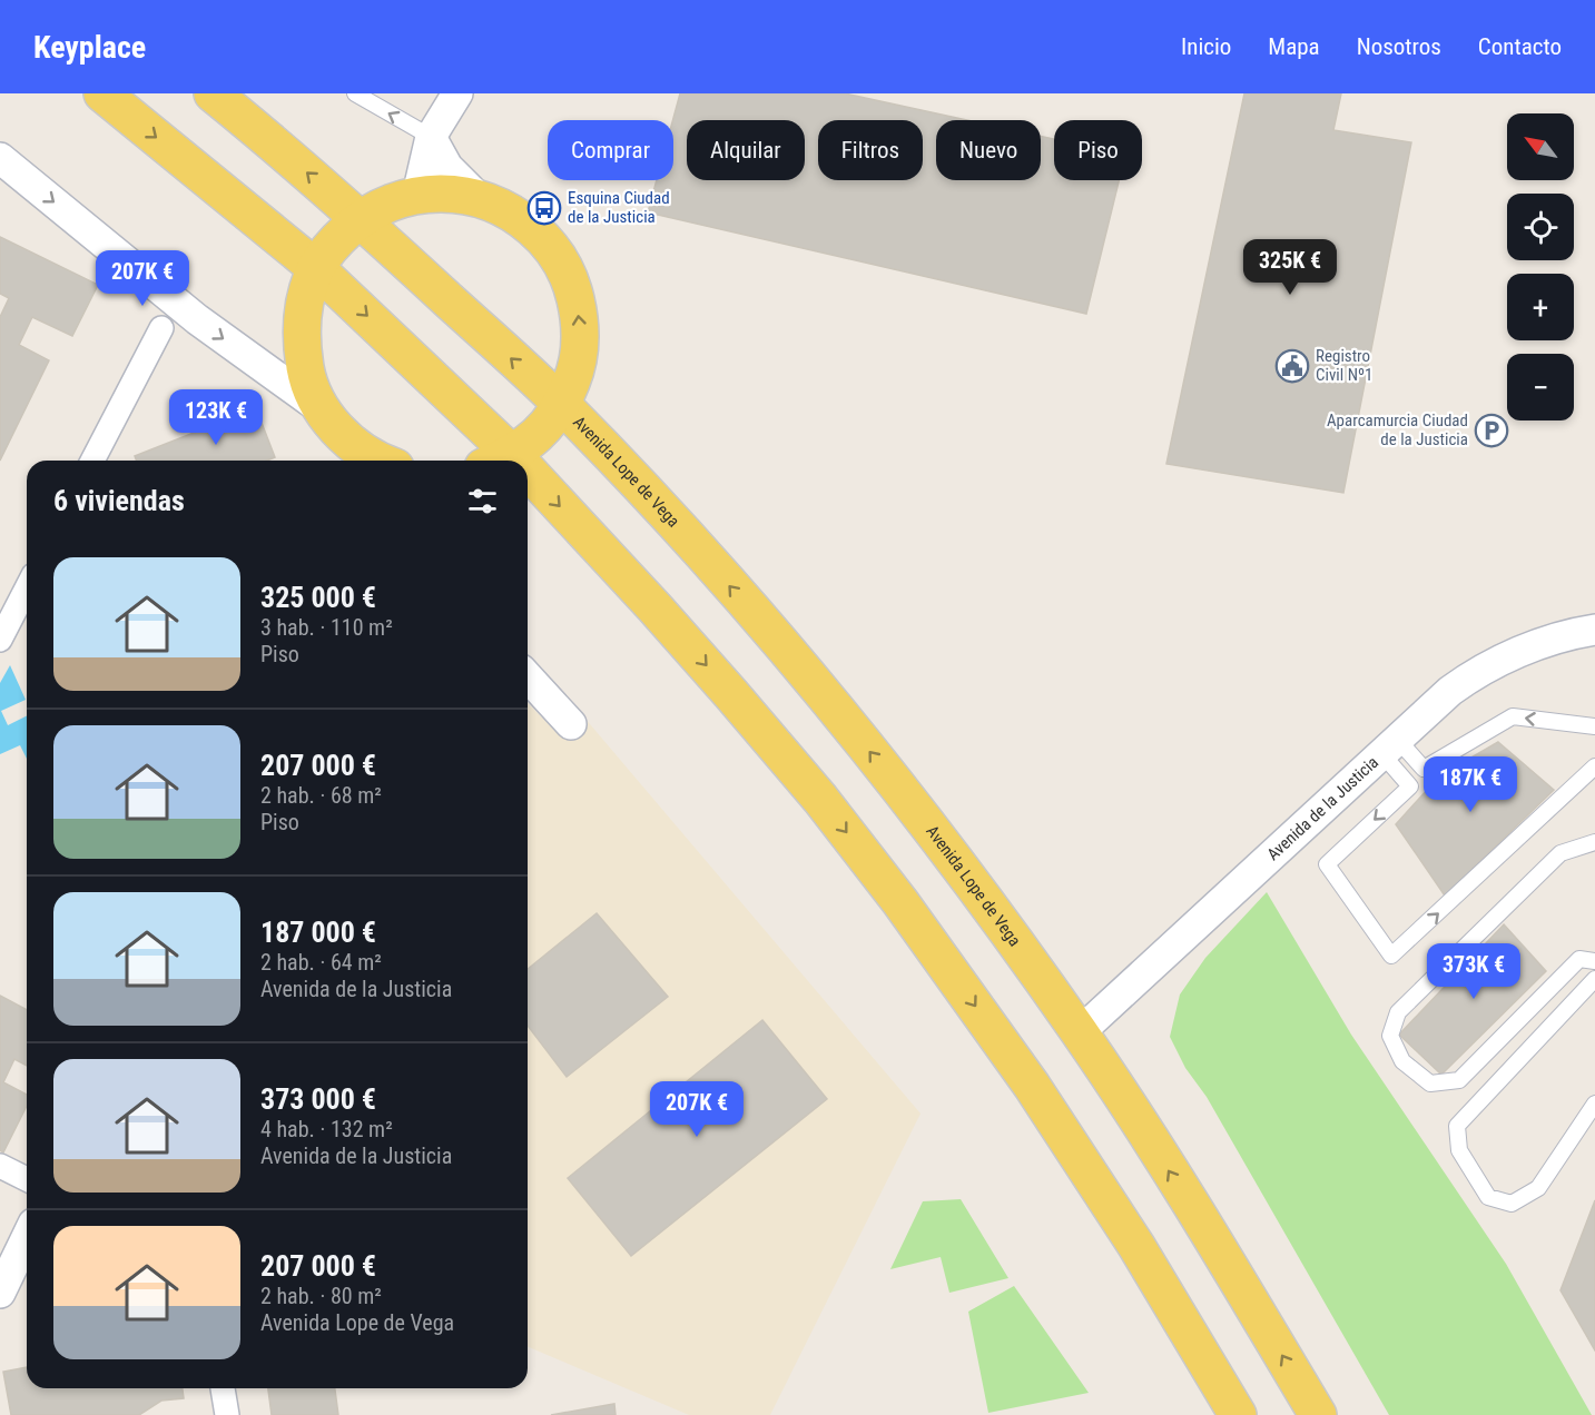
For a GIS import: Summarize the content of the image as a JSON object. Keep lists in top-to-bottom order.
{
  "streets": {
    "main road": ["Avenida Lope de Vega"],
    "street": ["Avenida de la Justicia"]
  },
  "crossings": [
    ["Avenida Lope de Vega", "Avenida de la Justicia"]
  ],
  "places": {
    "bus stop": ["Esquina Ciudad de la Justicia"],
    "public building": ["Registro Civil Nº1"],
    "parking": ["Aparcamurcia Ciudad de la Justicia"]
  },
  "north": "top left",
  "page": {
    "header": "Keyplace",
    "nav": [
      "Inicio",
      "Mapa",
      "Nosotros",
      "Contacto"
    ],
    "map_buttons": ["+", "−"],
    "chip": [
      "Comprar",
      "Alquilar",
      "Filtros",
      "Nuevo",
      "Piso"
    ],
    "price": [
      "325K €",
      "207K €",
      "123K €",
      "187K €",
      "373K €",
      "207K €"
    ],
    "heading": "6 viviendas",
    "list": [
      {
        "name": "325 000 €",
        "note": "3 hab. · 110 m² · Piso"
      },
      {
        "name": "207 000 €",
        "note": "2 hab. · 68 m² · Piso"
      },
      {
        "name": "187 000 €",
        "note": "2 hab. · 64 m² · Avenida de la Justicia"
      },
      {
        "name": "373 000 €",
        "note": "4 hab. · 132 m² · Avenida de la Justicia"
      },
      {
        "name": "207 000 €",
        "note": "2 hab. · 80 m² · Avenida Lope de Vega"
      }
    ]
  }
}
